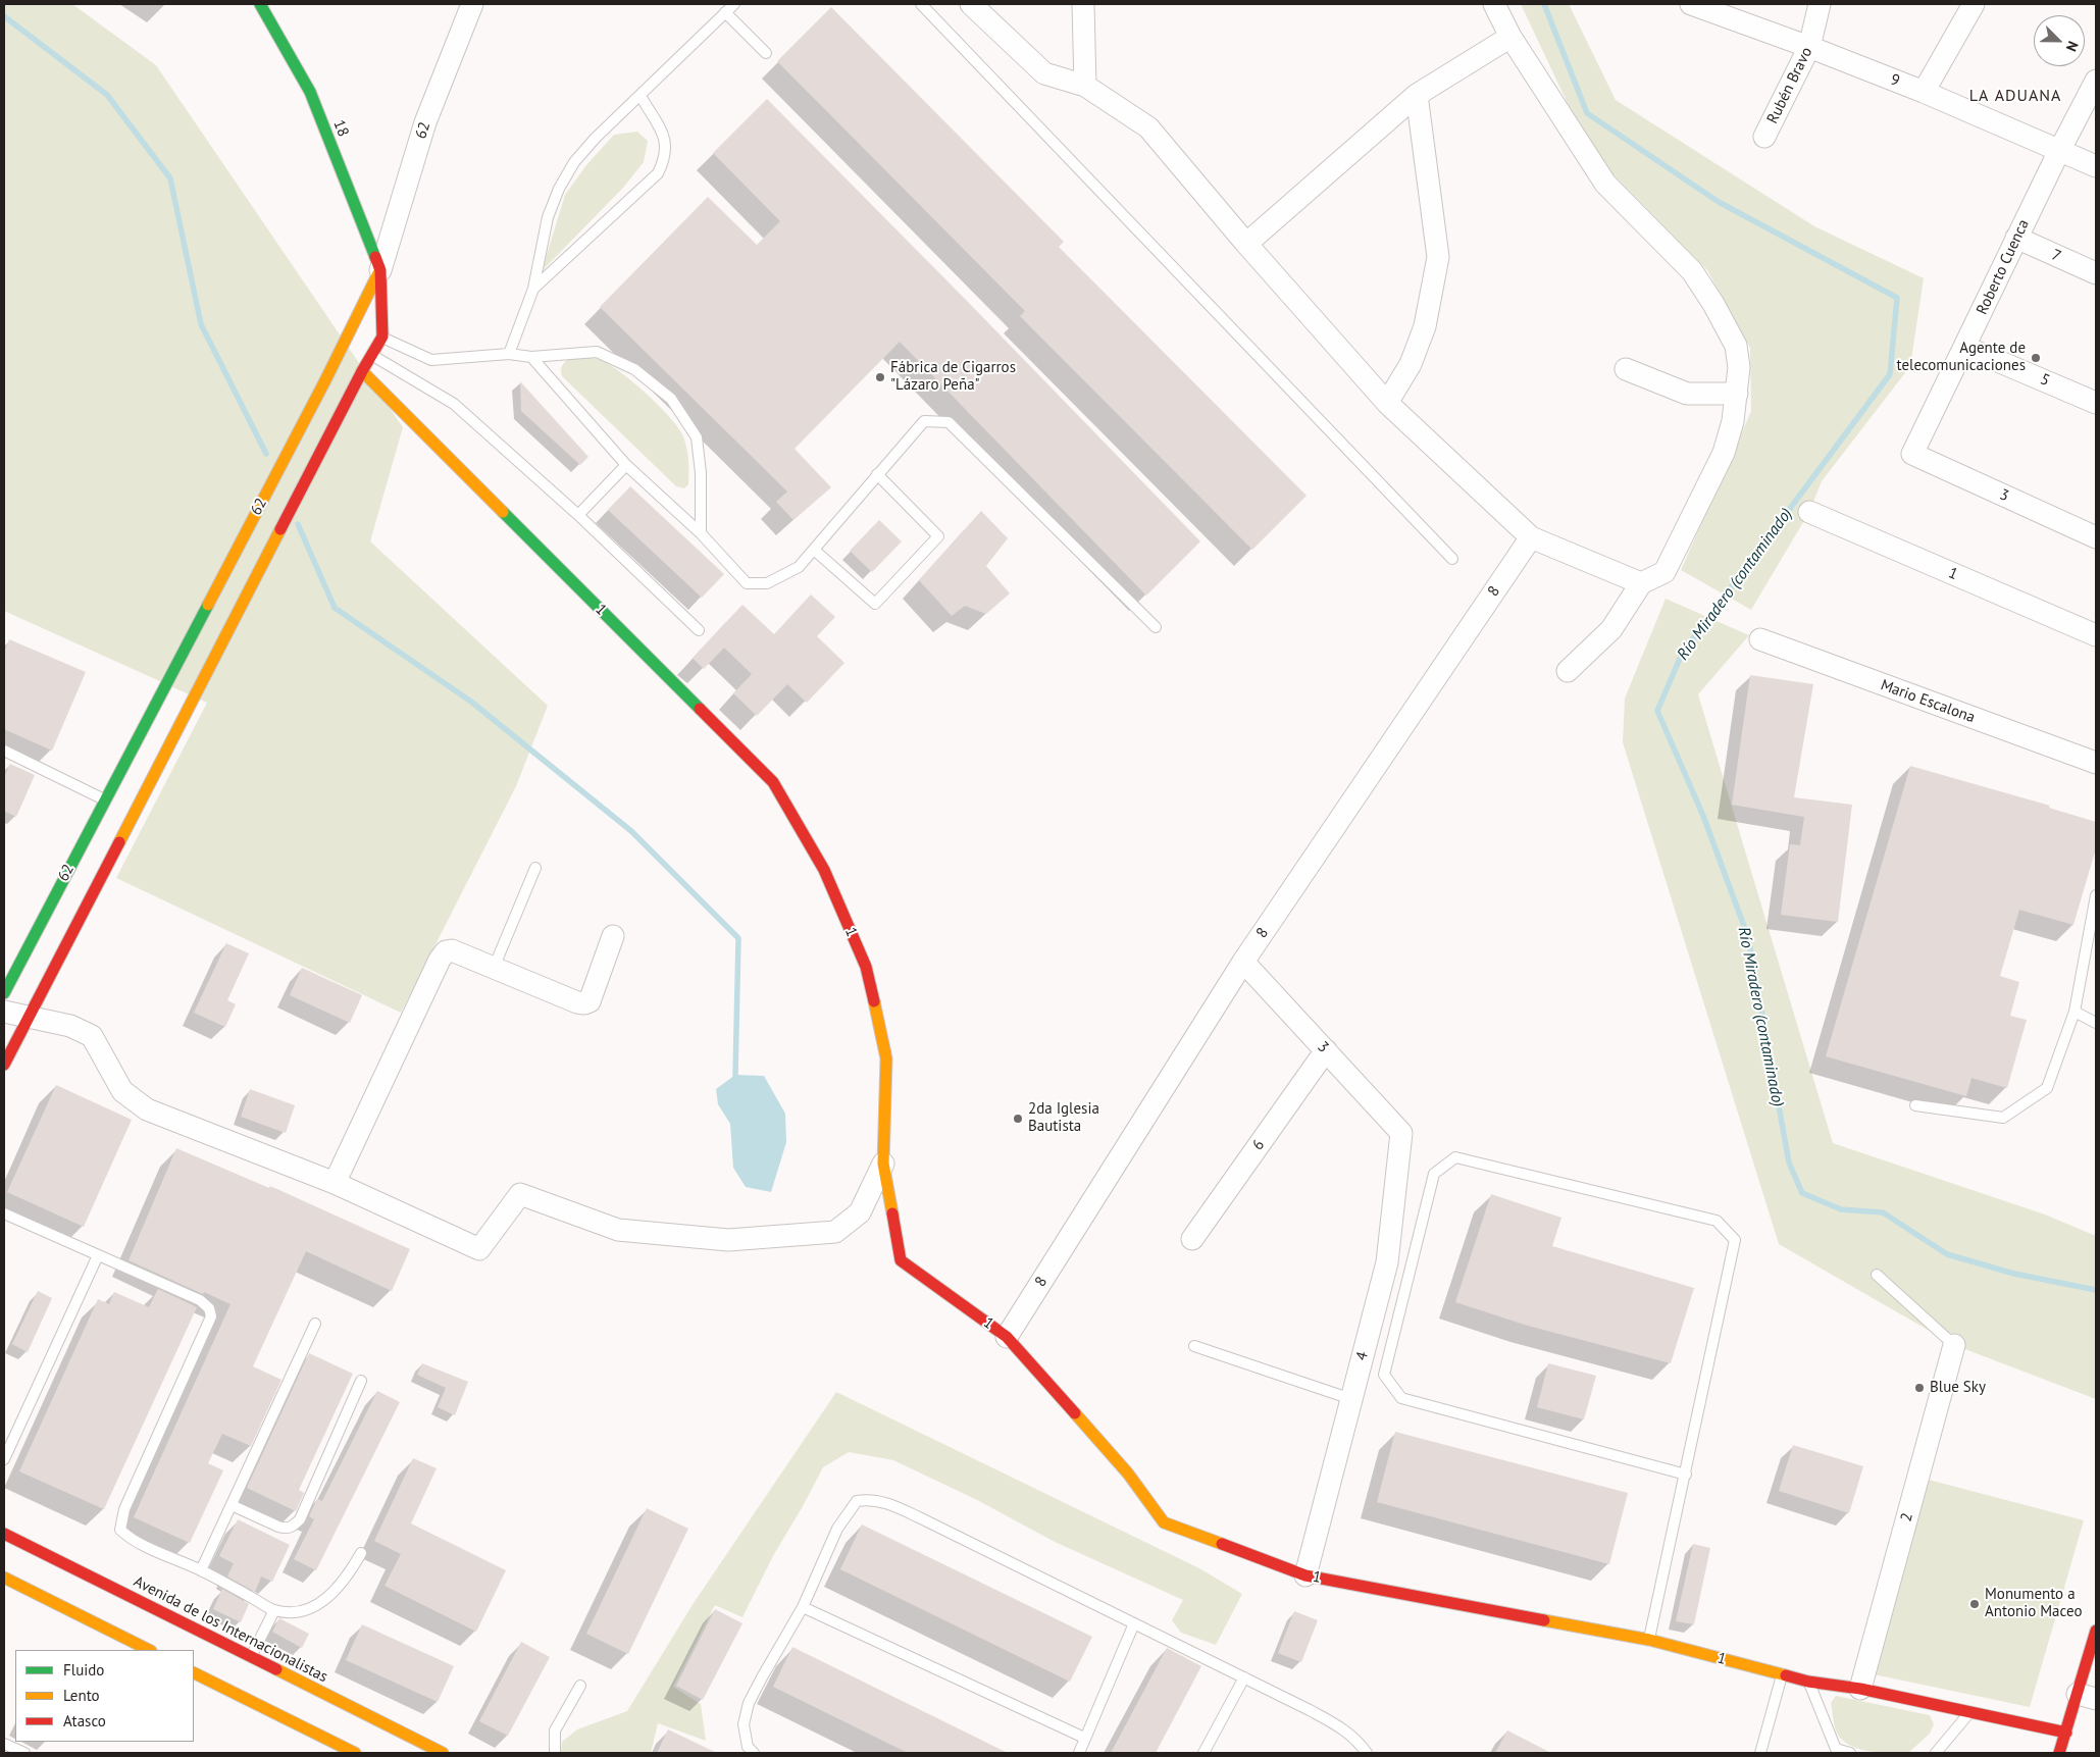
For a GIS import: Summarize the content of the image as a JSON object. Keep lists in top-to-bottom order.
{
  "streets": {
    "main road": [
      "18",
      "62",
      "1",
      "Avenida de los Internacionalistas"
    ],
    "street": [
      "9",
      "Rubén Bravo",
      "7",
      "Roberto Cuenca",
      "5",
      "3",
      "8",
      "Mario Escalona",
      "6",
      "4",
      "2"
    ]
  },
  "crossings": [
    ["9", "Rubén Bravo"],
    ["9", "Roberto Cuenca"],
    ["18", "62"],
    ["62", "1"],
    ["7", "Roberto Cuenca"],
    ["Roberto Cuenca", "5"],
    ["Roberto Cuenca", "3"],
    ["3", "8"],
    ["3", "6"],
    ["3", "4"],
    ["1", "8"],
    ["1", "4"],
    ["1", "2"]
  ],
  "districts": ["LA ADUANA"],
  "water": ["Río Miradero (contaminado)"],
  "places": [
    "Agente de telecomunicaciones",
    "Fábrica de Cigarros \"Lázaro Peña\"",
    "2da Iglesia Bautista",
    "Blue Sky",
    "Monumento a Antonio Maceo"
  ],
  "legend": ["Fluido", "Lento", "Atasco"],
  "north": "bottom right"
}
